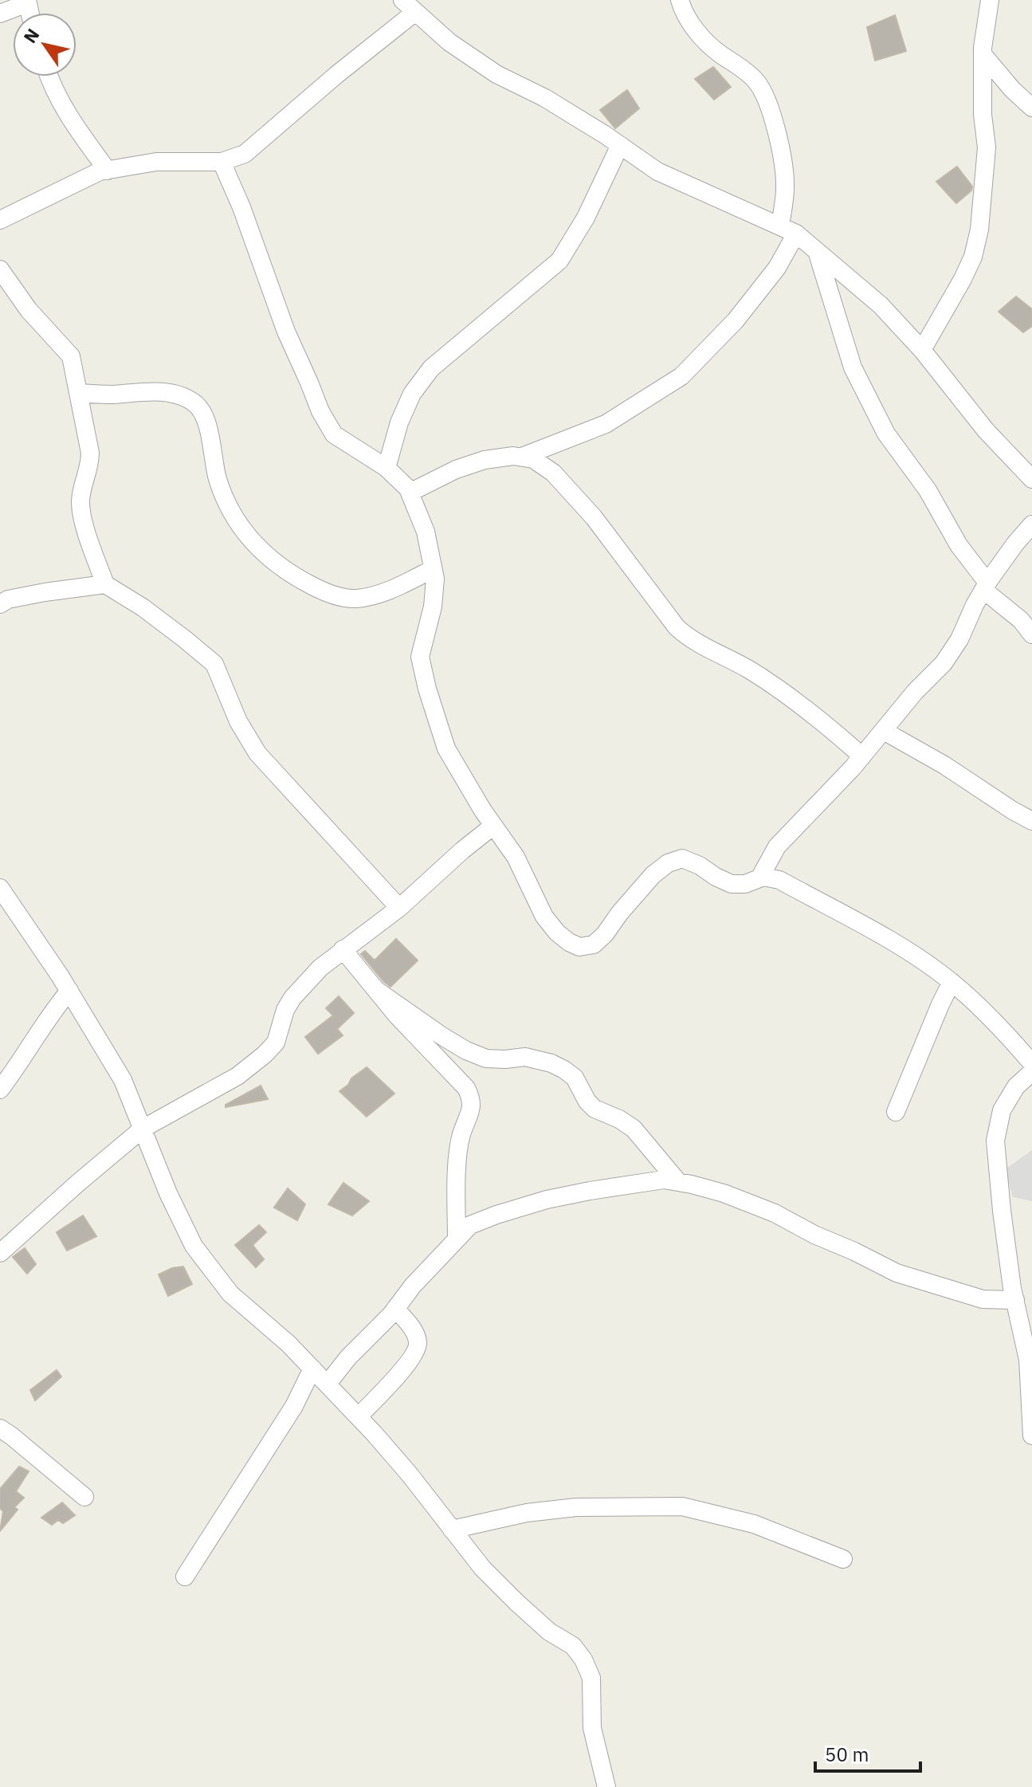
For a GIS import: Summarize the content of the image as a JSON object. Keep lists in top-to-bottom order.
{
  "scale_bar": "50 m",
  "north": "top left"
}
